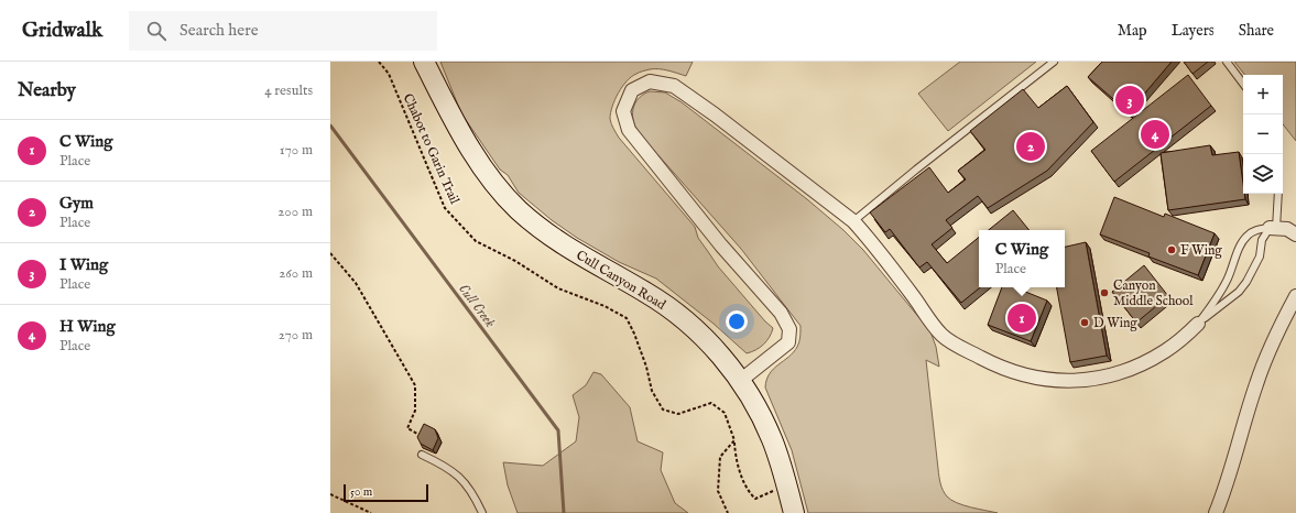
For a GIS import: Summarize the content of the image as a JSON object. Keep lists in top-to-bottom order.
{
  "streets": {
    "street": ["Cull Canyon Road"],
    "path": ["Chabot to Garin Trail"]
  },
  "water": ["Cull Creek"],
  "places": ["F Wing", "Canyon Middle School", "D Wing"],
  "scale_bar": "50 m",
  "page": {
    "header": "Gridwalk",
    "search": "Search here",
    "nav": ["Map", "Layers", "Share"],
    "heading": ["Nearby", "4 results"],
    "map_buttons": ["+", "−"],
    "pins": [
      "3",
      "4",
      "2",
      "1"
    ],
    "list": [
      {
        "mark": "1",
        "name": "C Wing",
        "note": "Place",
        "value": "170 m"
      },
      {
        "mark": "2",
        "name": "Gym",
        "note": "Place",
        "value": "200 m"
      },
      {
        "mark": "3",
        "name": "I Wing",
        "note": "Place",
        "value": "260 m"
      },
      {
        "mark": "4",
        "name": "H Wing",
        "note": "Place",
        "value": "270 m"
      }
    ],
    "popup": ["C Wing", "Place"],
    "scale": "50 m"
  }
}
